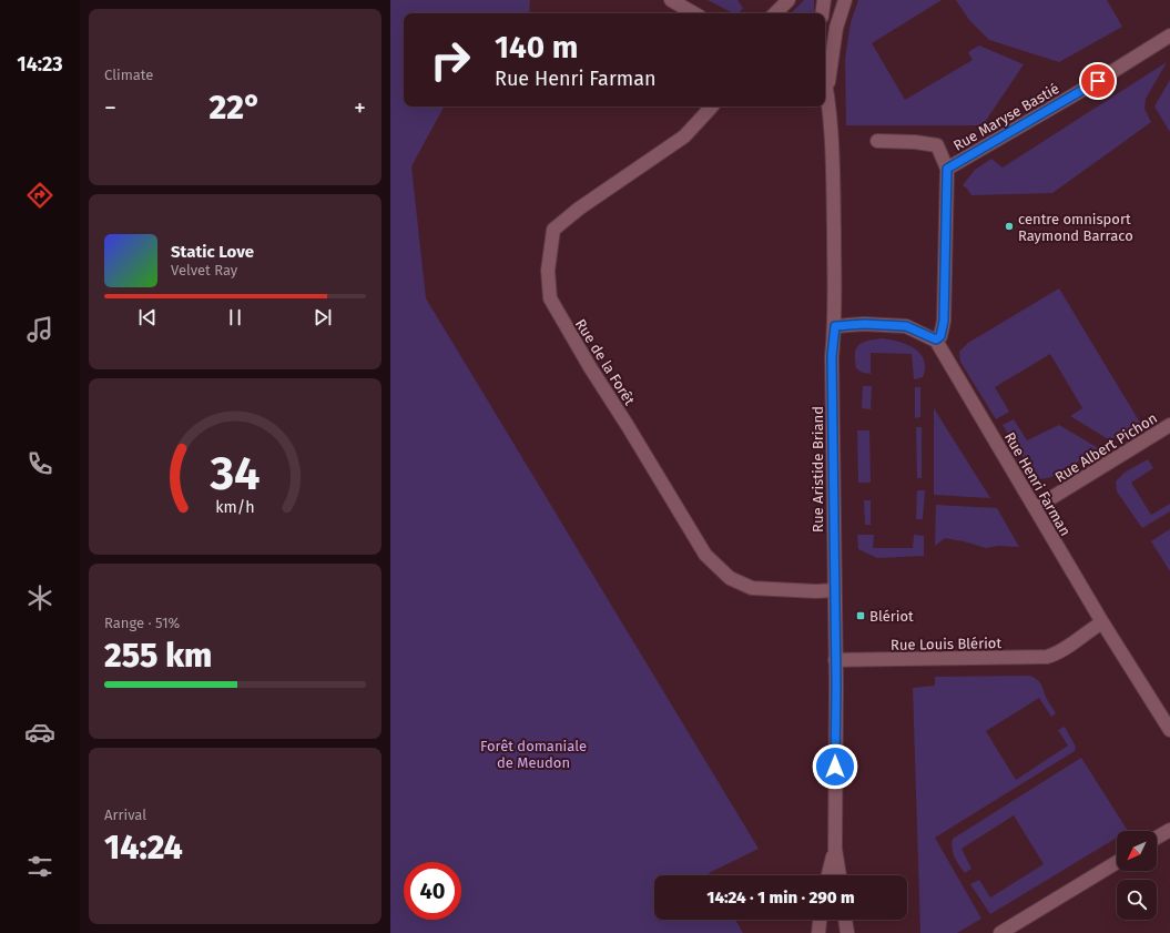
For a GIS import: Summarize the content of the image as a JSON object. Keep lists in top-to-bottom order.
{
  "streets": {
    "street": [
      "Rue Maryse Bastié",
      "Rue de la Forêt",
      "Rue Albert Pichon",
      "Rue Aristide Briand",
      "Rue Henri Farman",
      "Rue Louis Blériot"
    ]
  },
  "crossings": [
    ["Rue Maryse Bastié", "Rue Henri Farman"],
    ["Rue de la Forêt", "Rue Aristide Briand"],
    ["Rue Albert Pichon", "Rue Henri Farman"],
    ["Rue Aristide Briand", "Rue Louis Blériot"],
    ["Rue Henri Farman", "Rue Louis Blériot"]
  ],
  "parks": ["Forêt domaniale de Meudon"],
  "places": {
    "other": ["centre omnisport Raymond Barraco"],
    "transit": ["Blériot"]
  },
  "north": "bottom left",
  "page": {
    "tabs": "14:23",
    "tile": [
      "Climate",
      ["Range · 51%", "255 km"],
      ["Arrival", "14:24"]
    ],
    "turn": ["140 m", "Rue Henri Farman"],
    "heat": ["−", "22°", "+"],
    "song": ["Static Love", "Velvet Ray"],
    "limit": "40",
    "trip": "14:24 · 1 min · 290 m",
    "gauge": ["34", "km/h"]
  }
}
